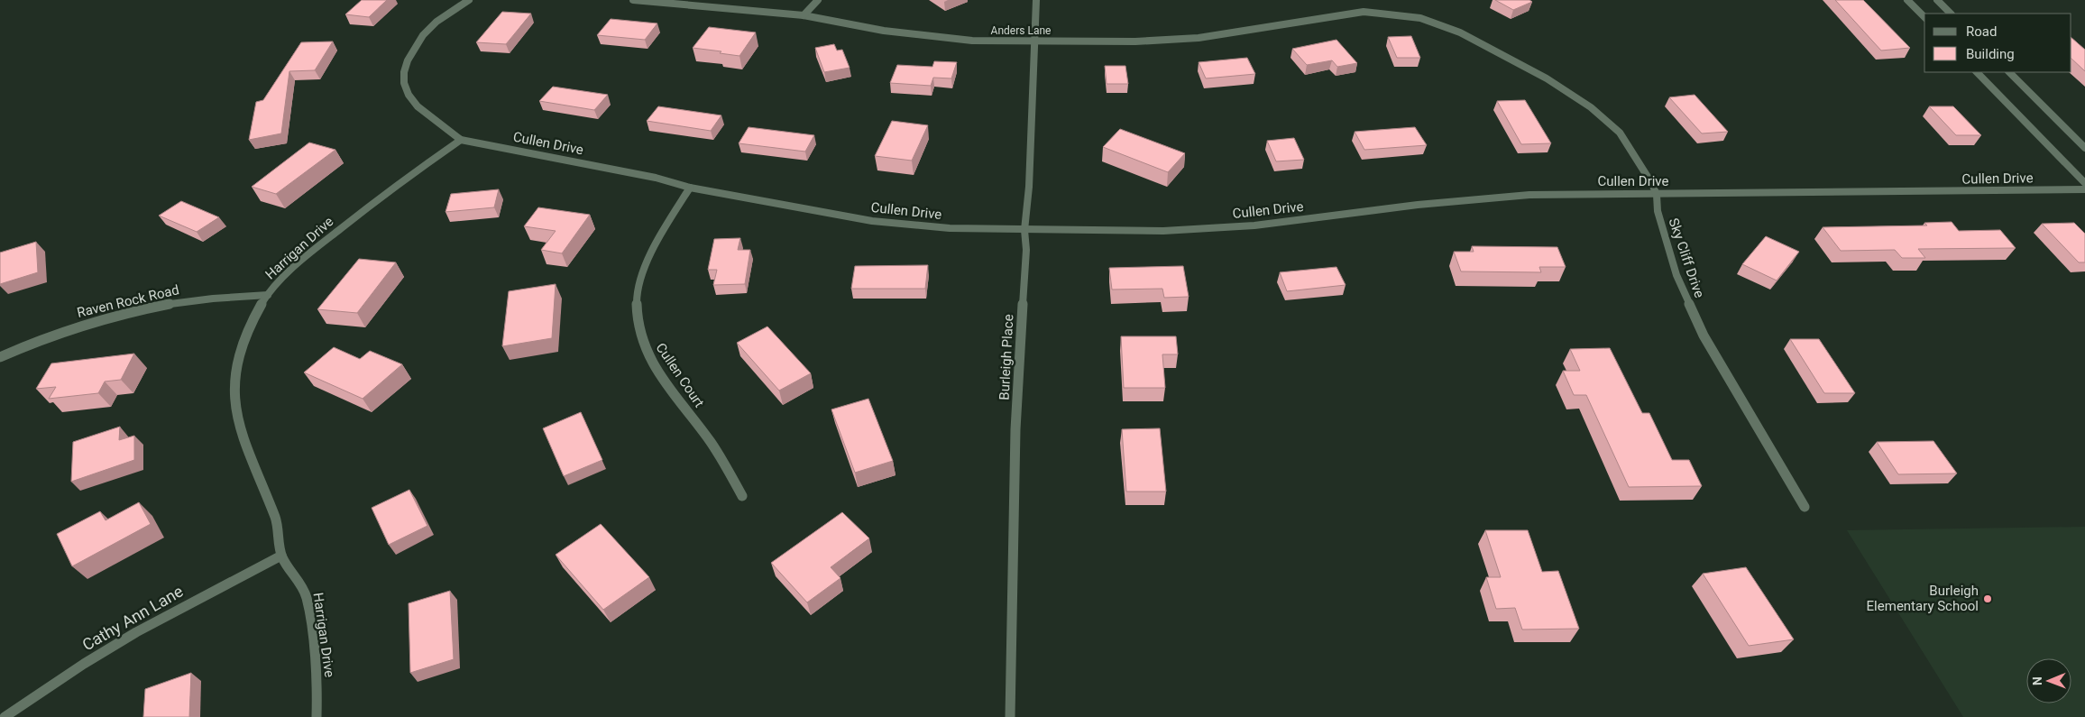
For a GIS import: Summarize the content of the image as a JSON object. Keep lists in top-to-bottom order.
{
  "streets": {
    "street": [
      "Anders Lane",
      "Cullen Drive",
      "Harrigan Drive",
      "Sky Cliff Drive",
      "Raven Rock Road",
      "Burleigh Place",
      "Cullen Court",
      "Cathy Ann Lane"
    ]
  },
  "crossings": [
    ["Anders Lane", "Sky Cliff Drive"],
    ["Anders Lane", "Burleigh Place"],
    ["Cullen Drive", "Harrigan Drive"],
    ["Cullen Drive", "Sky Cliff Drive"],
    ["Cullen Drive", "Burleigh Place"],
    ["Cullen Drive", "Cullen Court"],
    ["Harrigan Drive", "Raven Rock Road"],
    ["Harrigan Drive", "Cathy Ann Lane"]
  ],
  "places": ["Burleigh Elementary School"],
  "legend": ["Road", "Building"],
  "north": "left"
}
